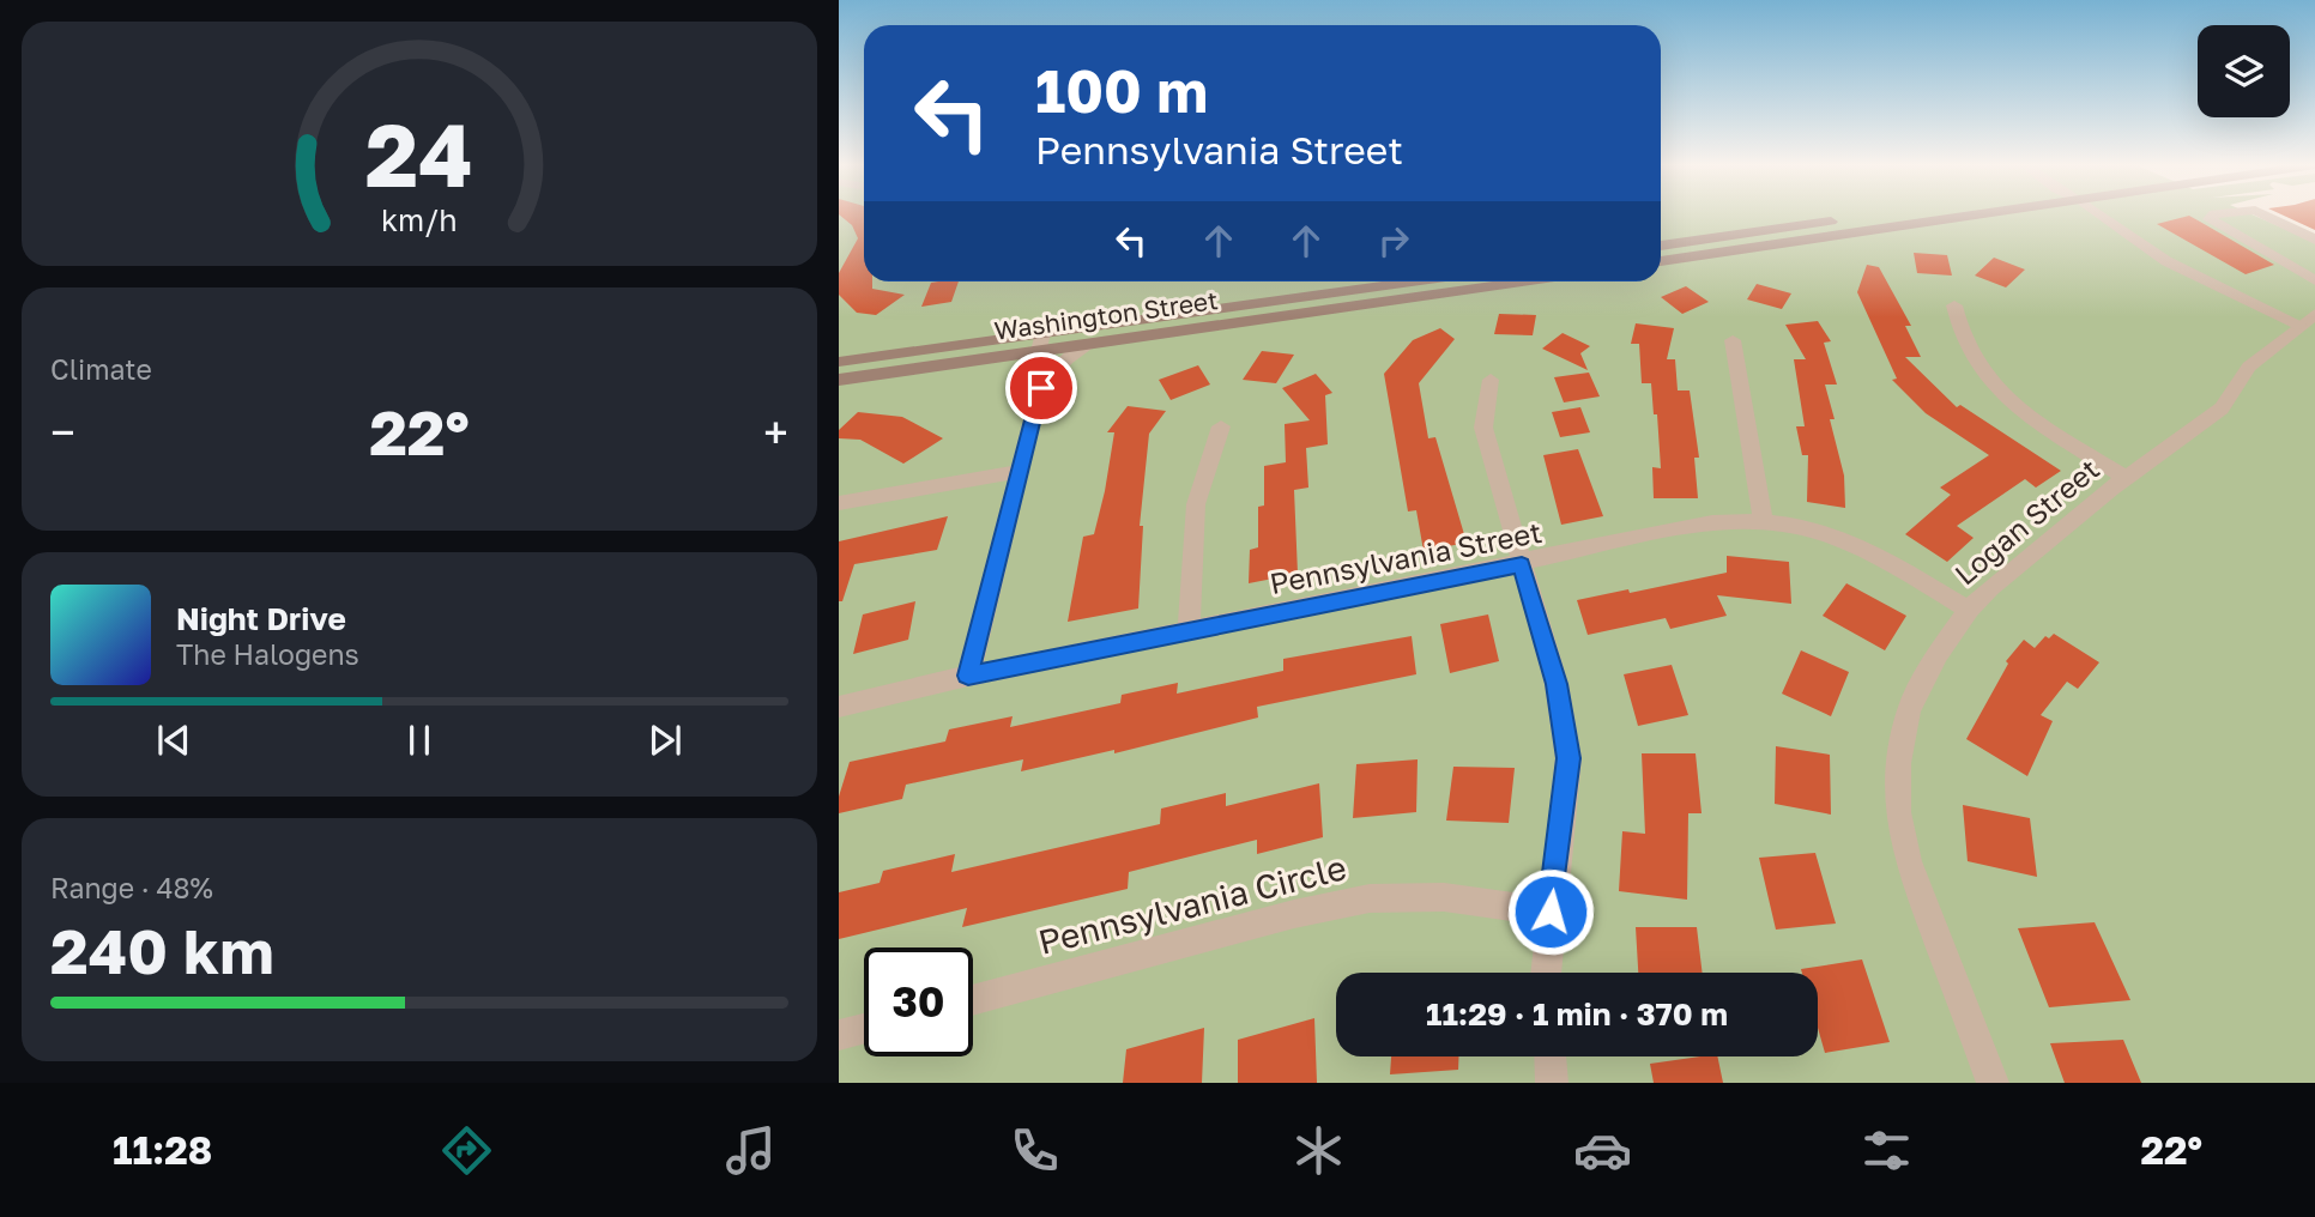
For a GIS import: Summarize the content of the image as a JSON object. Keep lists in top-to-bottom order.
{
  "streets": {
    "main road": ["Washington Street"],
    "street": ["Logan Street", "Pennsylvania Street", "Pennsylvania Circle"]
  },
  "crossings": [
    ["Logan Street", "Pennsylvania Street"]
  ],
  "page": {
    "turn": ["100 m", "Pennsylvania Street"],
    "tile": [
      "Climate",
      ["Range · 48%", "240 km"]
    ],
    "heat": ["−", "22°", "+"],
    "song": ["Night Drive", "The Halogens"],
    "limit": "30",
    "trip": "11:29 · 1 min · 370 m",
    "tabs": ["11:28", "22°"],
    "gauge": ["24", "km/h"]
  }
}
